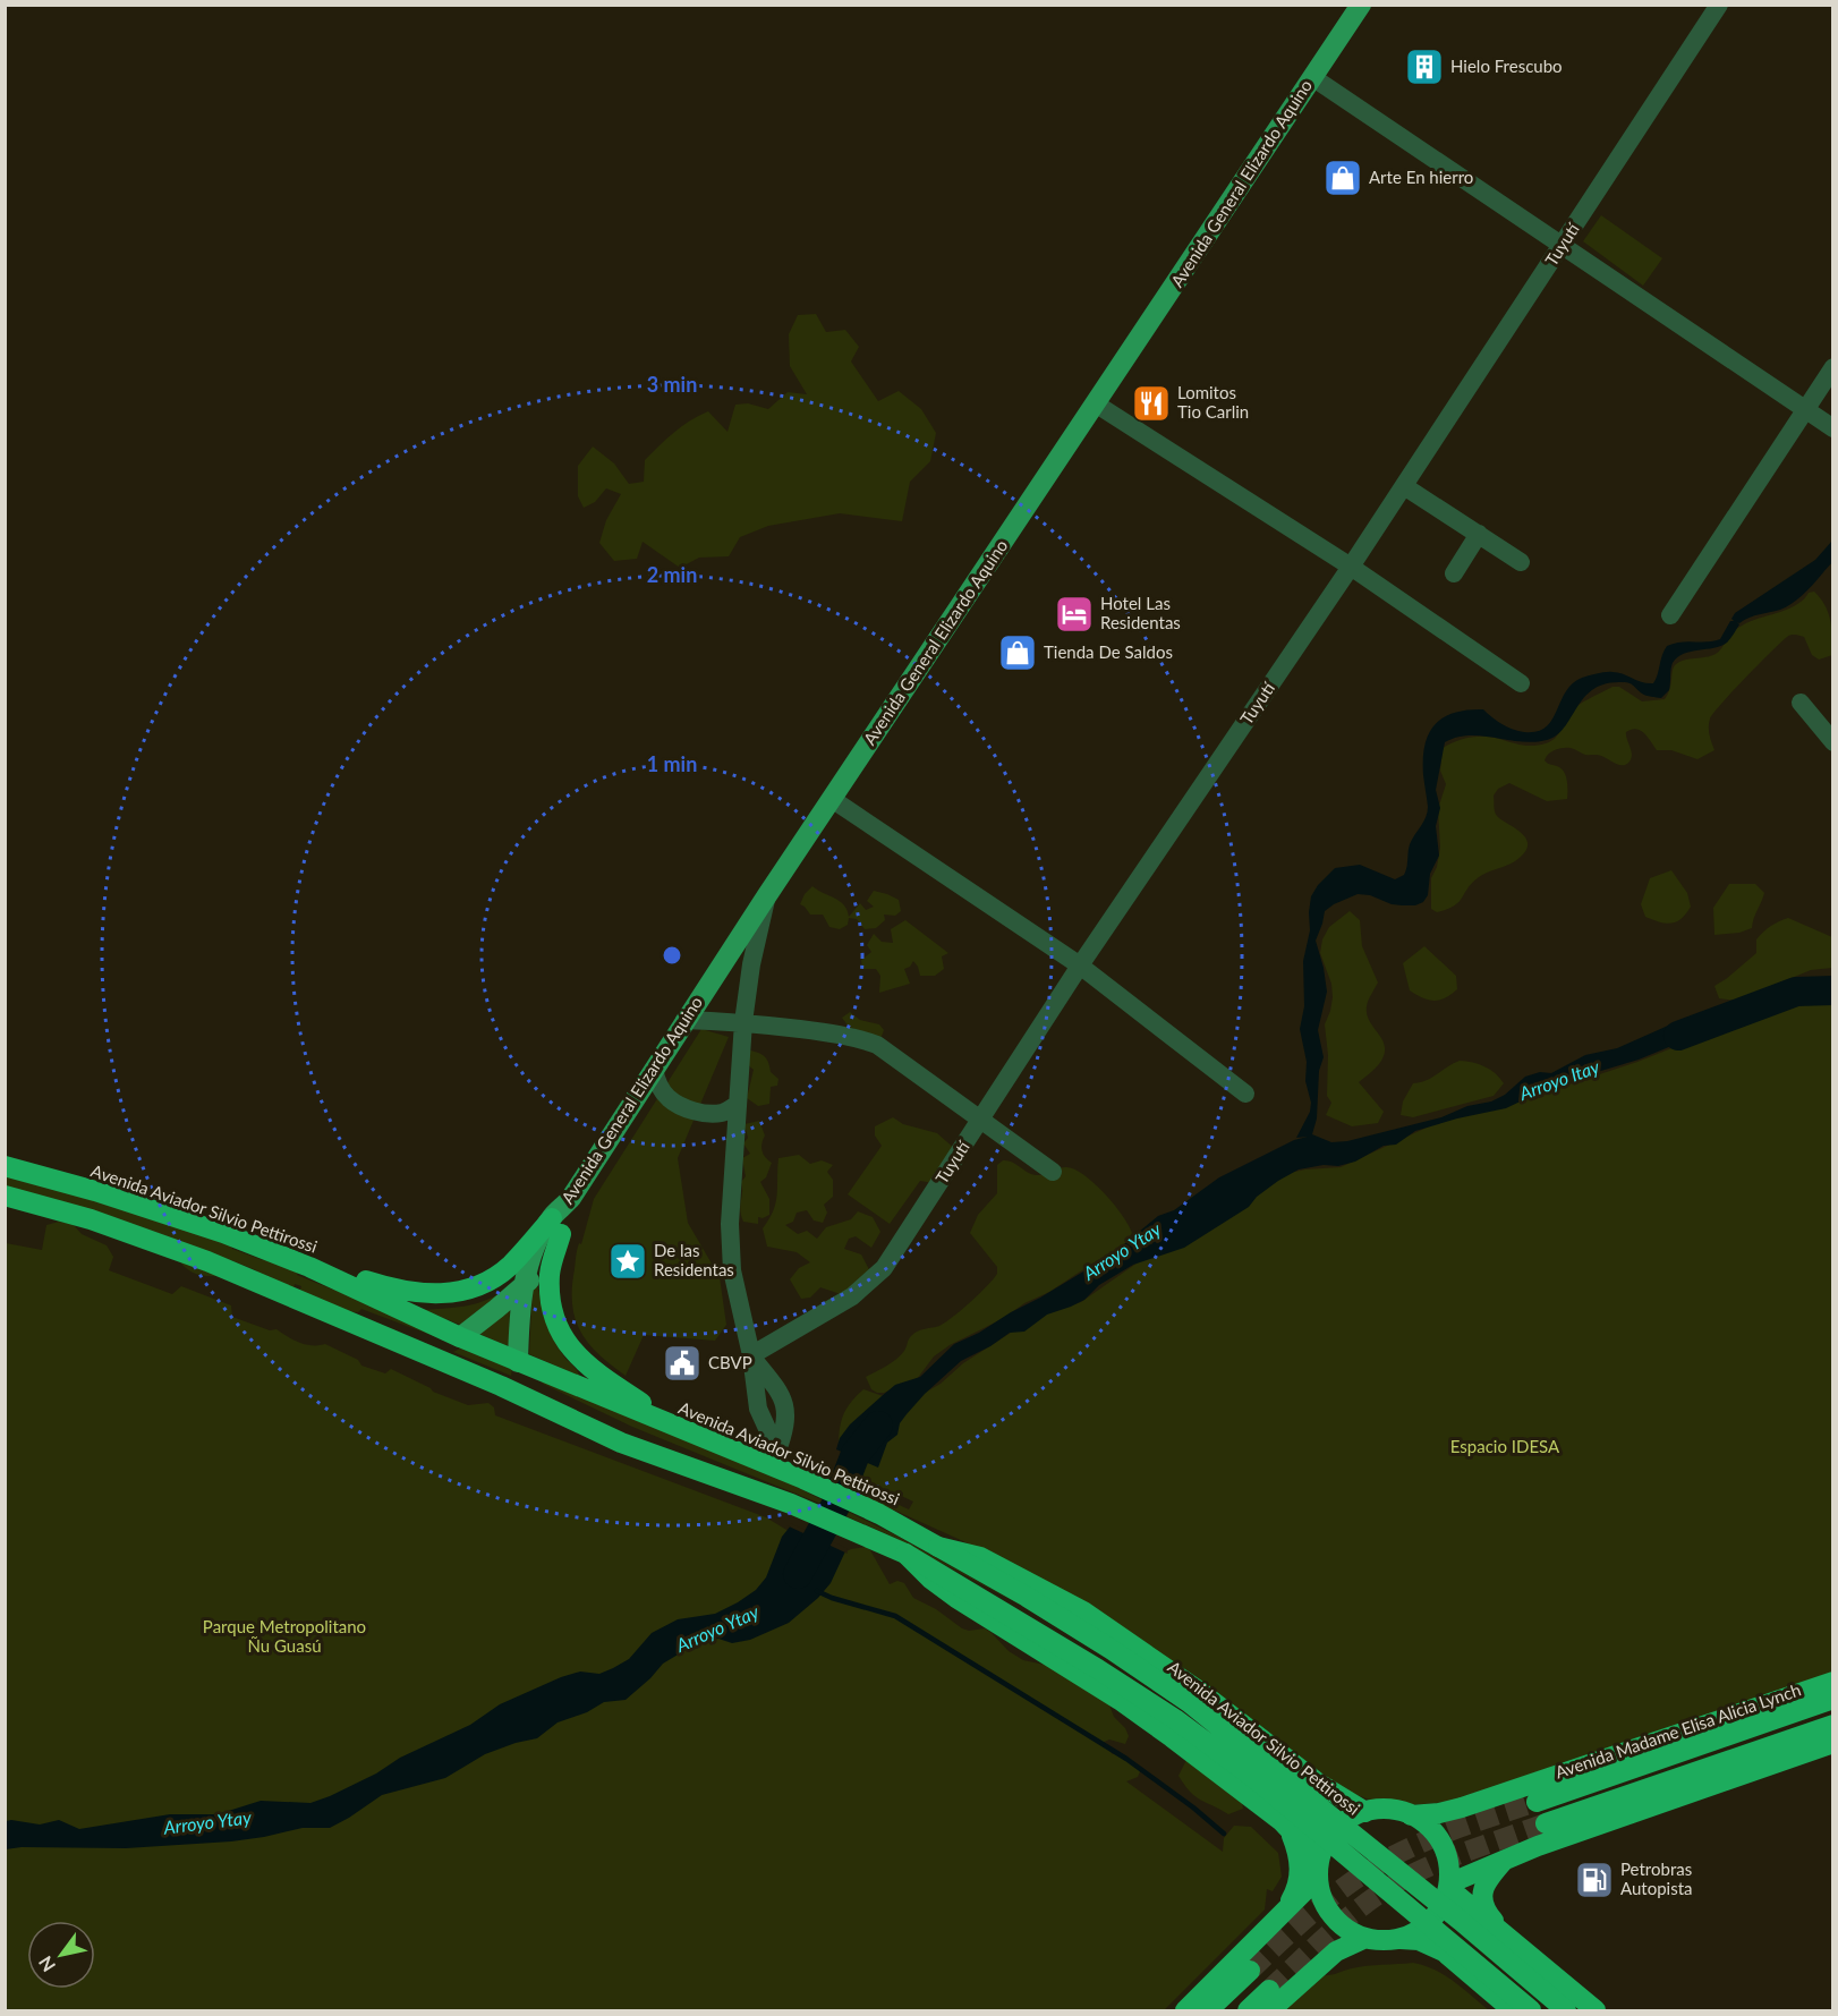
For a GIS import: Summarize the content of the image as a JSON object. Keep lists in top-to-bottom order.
{
  "streets": {
    "highway": ["Avenida Aviador Silvio Pettirossi", "Avenida Madame Elisa Alicia Lynch"],
    "main road": ["Avenida General Elizardo Aquino"],
    "street": ["Tuyutí"]
  },
  "water": ["Arroyo Itay", "Arroyo Ytay"],
  "parks": ["Espacio IDESA", "Parque Metropolitano Ñu Guasú"],
  "places": {
    "building": ["Hielo Frescubo"],
    "shop": ["Arte En hierro", "Tienda De Saldos"],
    "restaurant": ["Lomitos Tio Carlin"],
    "hotel": ["Hotel Las Residentas"],
    "place": ["De las Residentas"],
    "public building": ["CBVP"],
    "fuel station": ["Petrobras Autopista"]
  },
  "north": "bottom left",
  "rings": ["3 min", "2 min", "1 min"]
}
